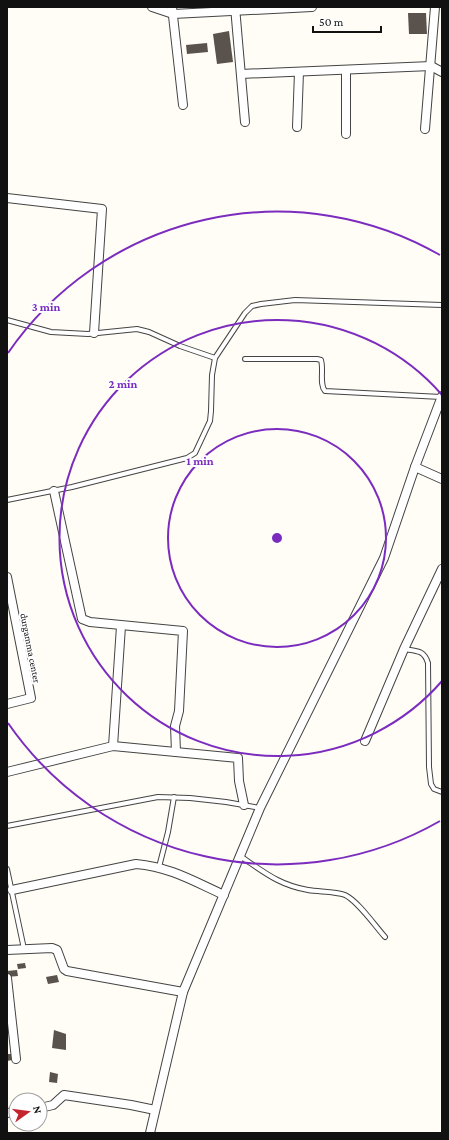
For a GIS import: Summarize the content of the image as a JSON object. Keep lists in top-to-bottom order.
{
  "streets": {
    "street": ["durgamma center"]
  },
  "scale_bar": "50 m",
  "north": "right",
  "rings": ["3 min", "2 min", "1 min"]
}
